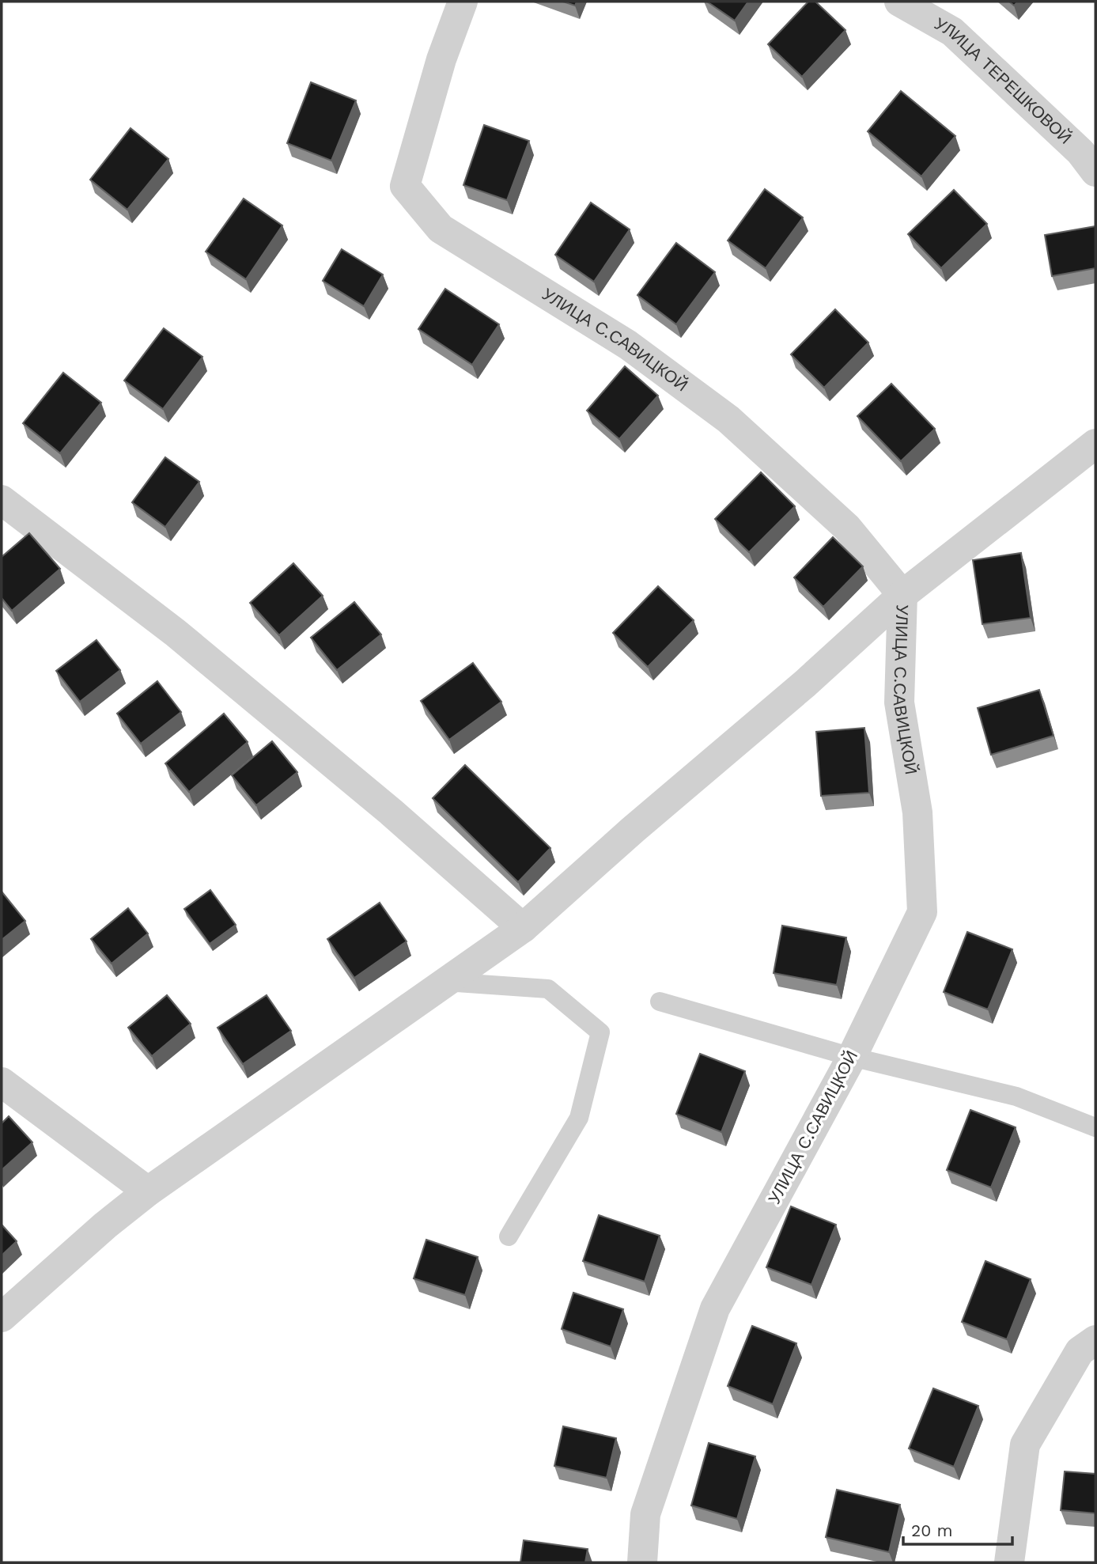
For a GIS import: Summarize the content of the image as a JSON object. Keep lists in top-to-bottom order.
{
  "streets": {
    "street": ["УЛИЦА ТЕРЕШКОВОЙ", "УЛИЦА С.САВИЦКОЙ"]
  },
  "scale_bar": "20 m"
}
